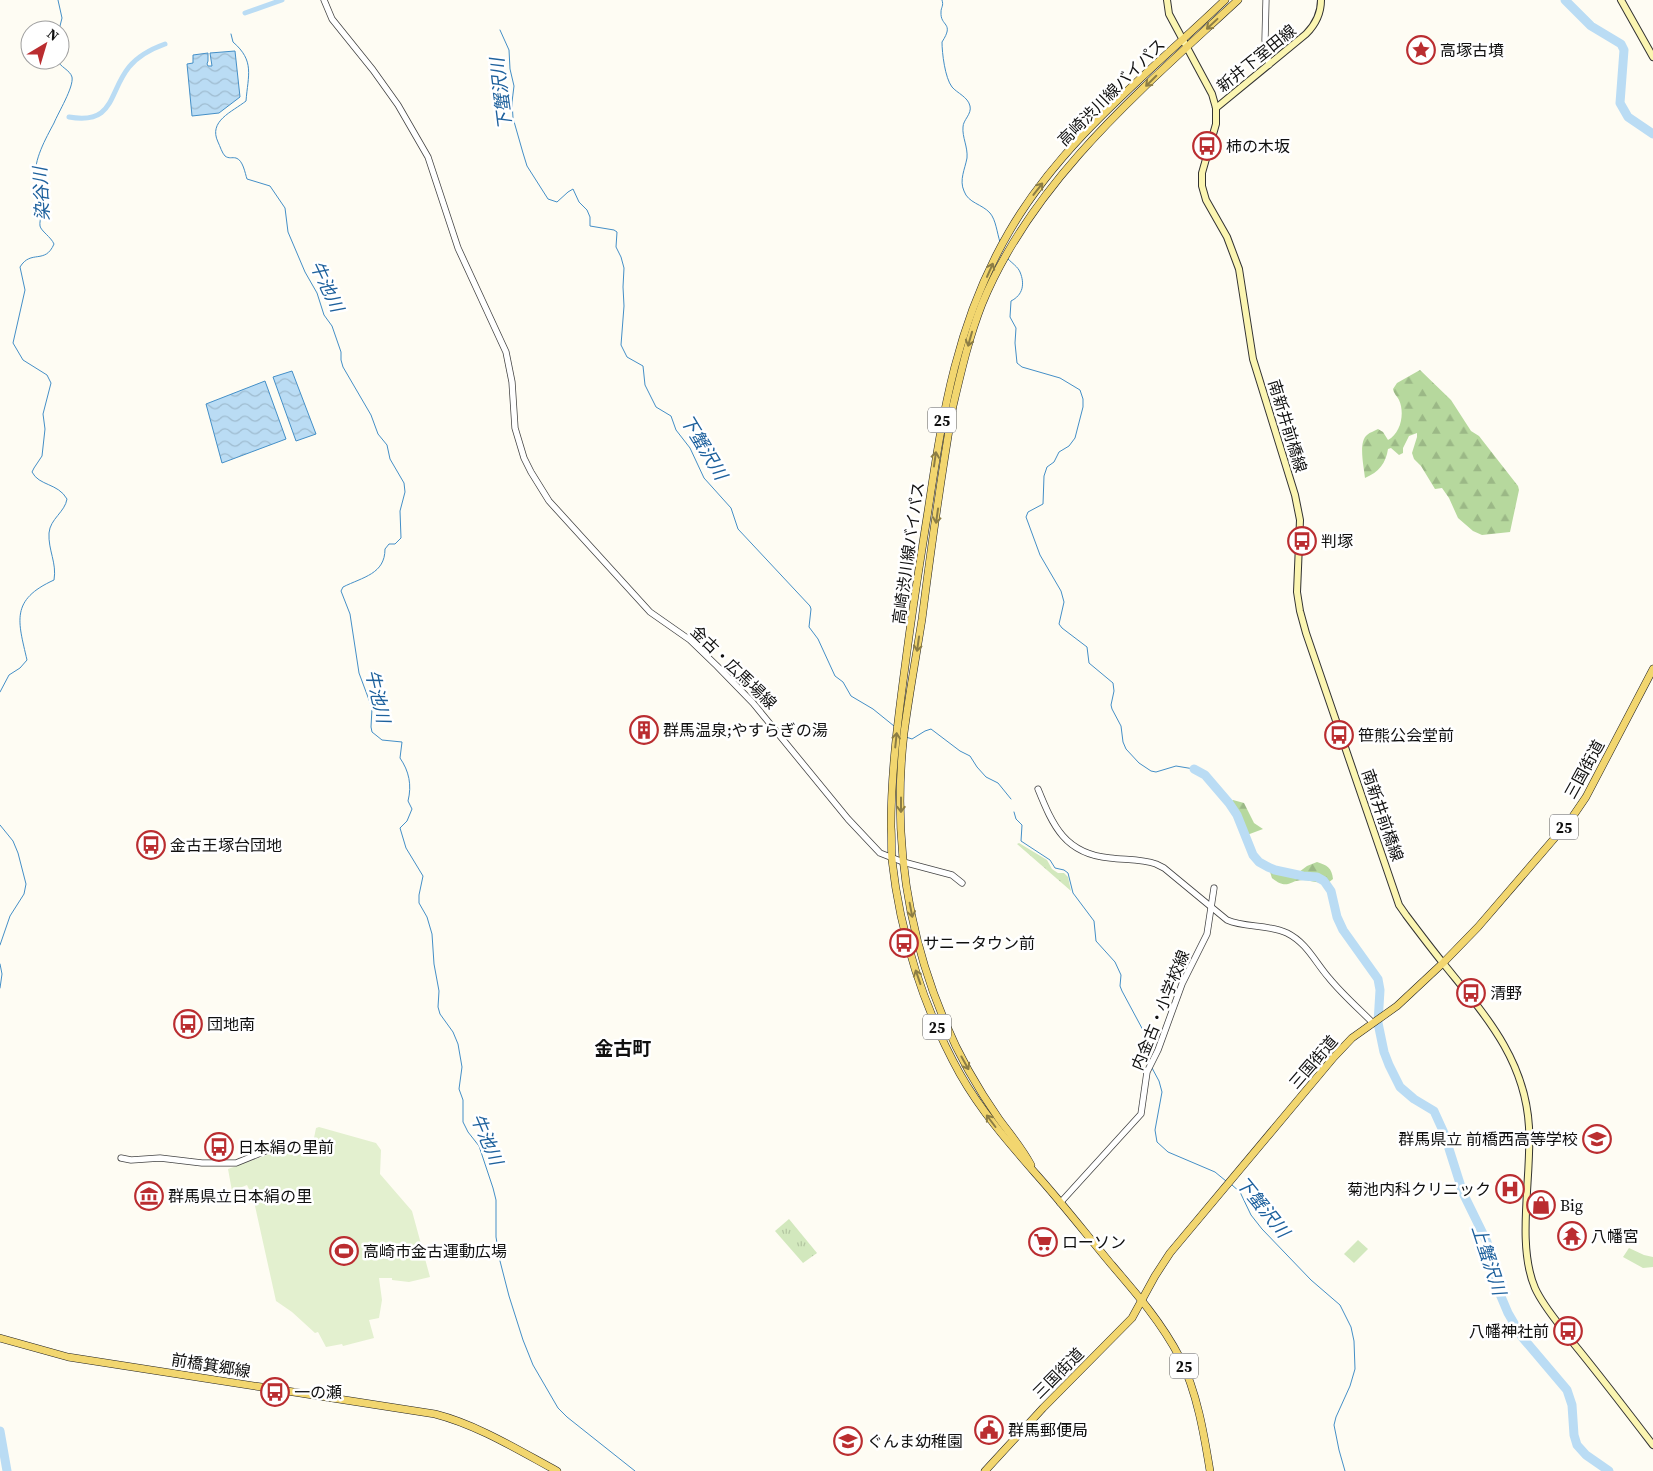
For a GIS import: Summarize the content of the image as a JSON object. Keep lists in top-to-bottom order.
{
  "streets": {
    "main road": [
      "新井下室田線",
      "高崎渋川線バイパス",
      "25",
      "南新井前橋線",
      "三国街道",
      "前橋箕郷線"
    ],
    "street": ["金古・広馬場線", "内金古・小学校線"]
  },
  "crossings": [
    ["新井下室田線", "南新井前橋線"],
    ["高崎渋川線バイパス", "南新井前橋線"],
    ["高崎渋川線バイパス", "金古・広馬場線"],
    ["高崎渋川線バイパス", "三国街道"],
    ["高崎渋川線バイパス", "内金古・小学校線"],
    ["南新井前橋線", "三国街道"]
  ],
  "districts": ["金古町"],
  "water": [
    "下蟹沢川",
    "染谷川",
    "牛池川",
    "上蟹沢川"
  ],
  "places": {
    "place": ["高塚古墳"],
    "bus stop": [
      "柿の木坂",
      "判塚",
      "笹熊公会堂前",
      "金古王塚台団地",
      "サニータウン前",
      "清野",
      "団地南",
      "日本絹の里前",
      "八幡神社前",
      "一の瀬"
    ],
    "building": ["群馬温泉;やすらぎの湯"],
    "school or university": ["群馬県立 前橋西高等学校", "ぐんま幼稚園"],
    "hospital": ["菊池内科クリニック"],
    "museum": ["群馬県立日本絹の里"],
    "shop": ["Big"],
    "temple": ["八幡宮"],
    "supermarket": ["ローソン"],
    "sports": ["高崎市金古運動広場"],
    "public building": ["群馬郵便局"]
  },
  "north": "top right"
}
